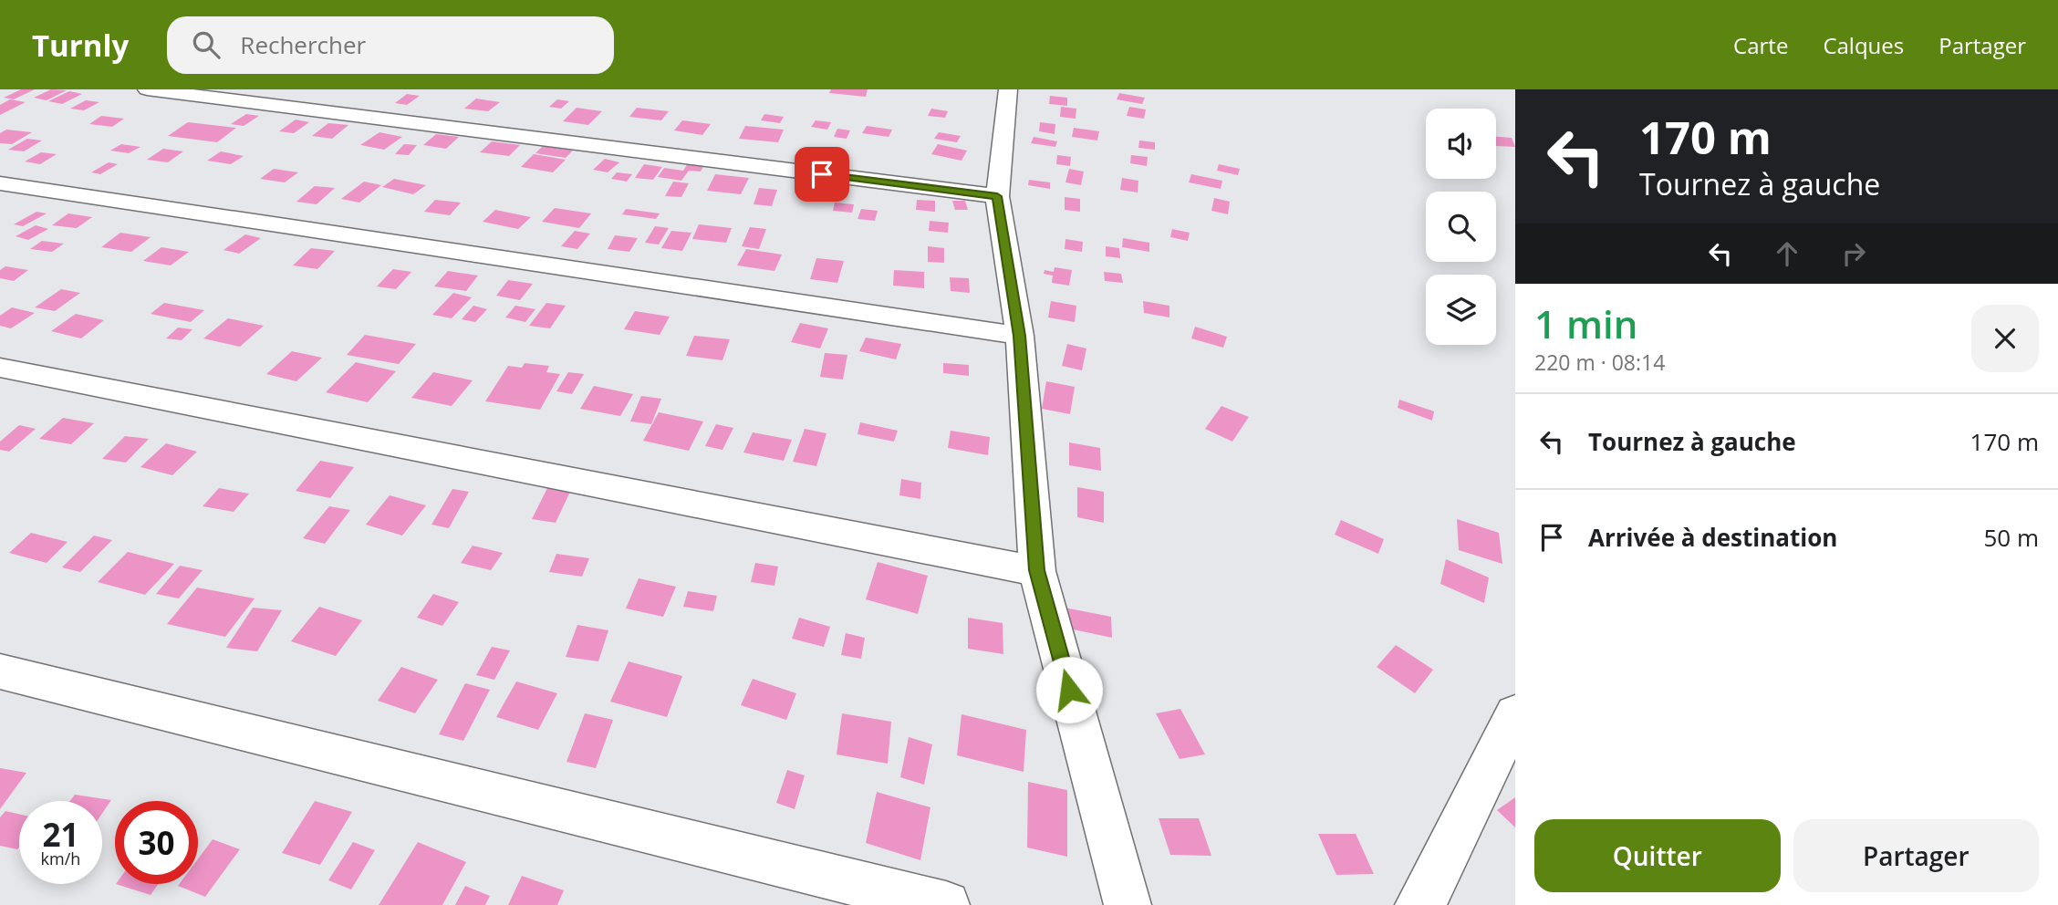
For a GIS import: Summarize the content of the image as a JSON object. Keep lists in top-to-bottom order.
{
  "page": {
    "header": "Turnly",
    "search": "Rechercher",
    "nav": ["Carte", "Calques", "Partager"],
    "turn": ["170 m", "Tournez à gauche"],
    "heading": ["1 min", "220 m · 08:14"],
    "list": [
      {
        "name": "Tournez à gauche",
        "value": "170 m"
      },
      {
        "name": "Arrivée à destination",
        "value": "50 m"
      }
    ],
    "speed": "21 km/h",
    "limit": "30",
    "buttons": ["Quitter", "Partager"]
  }
}
